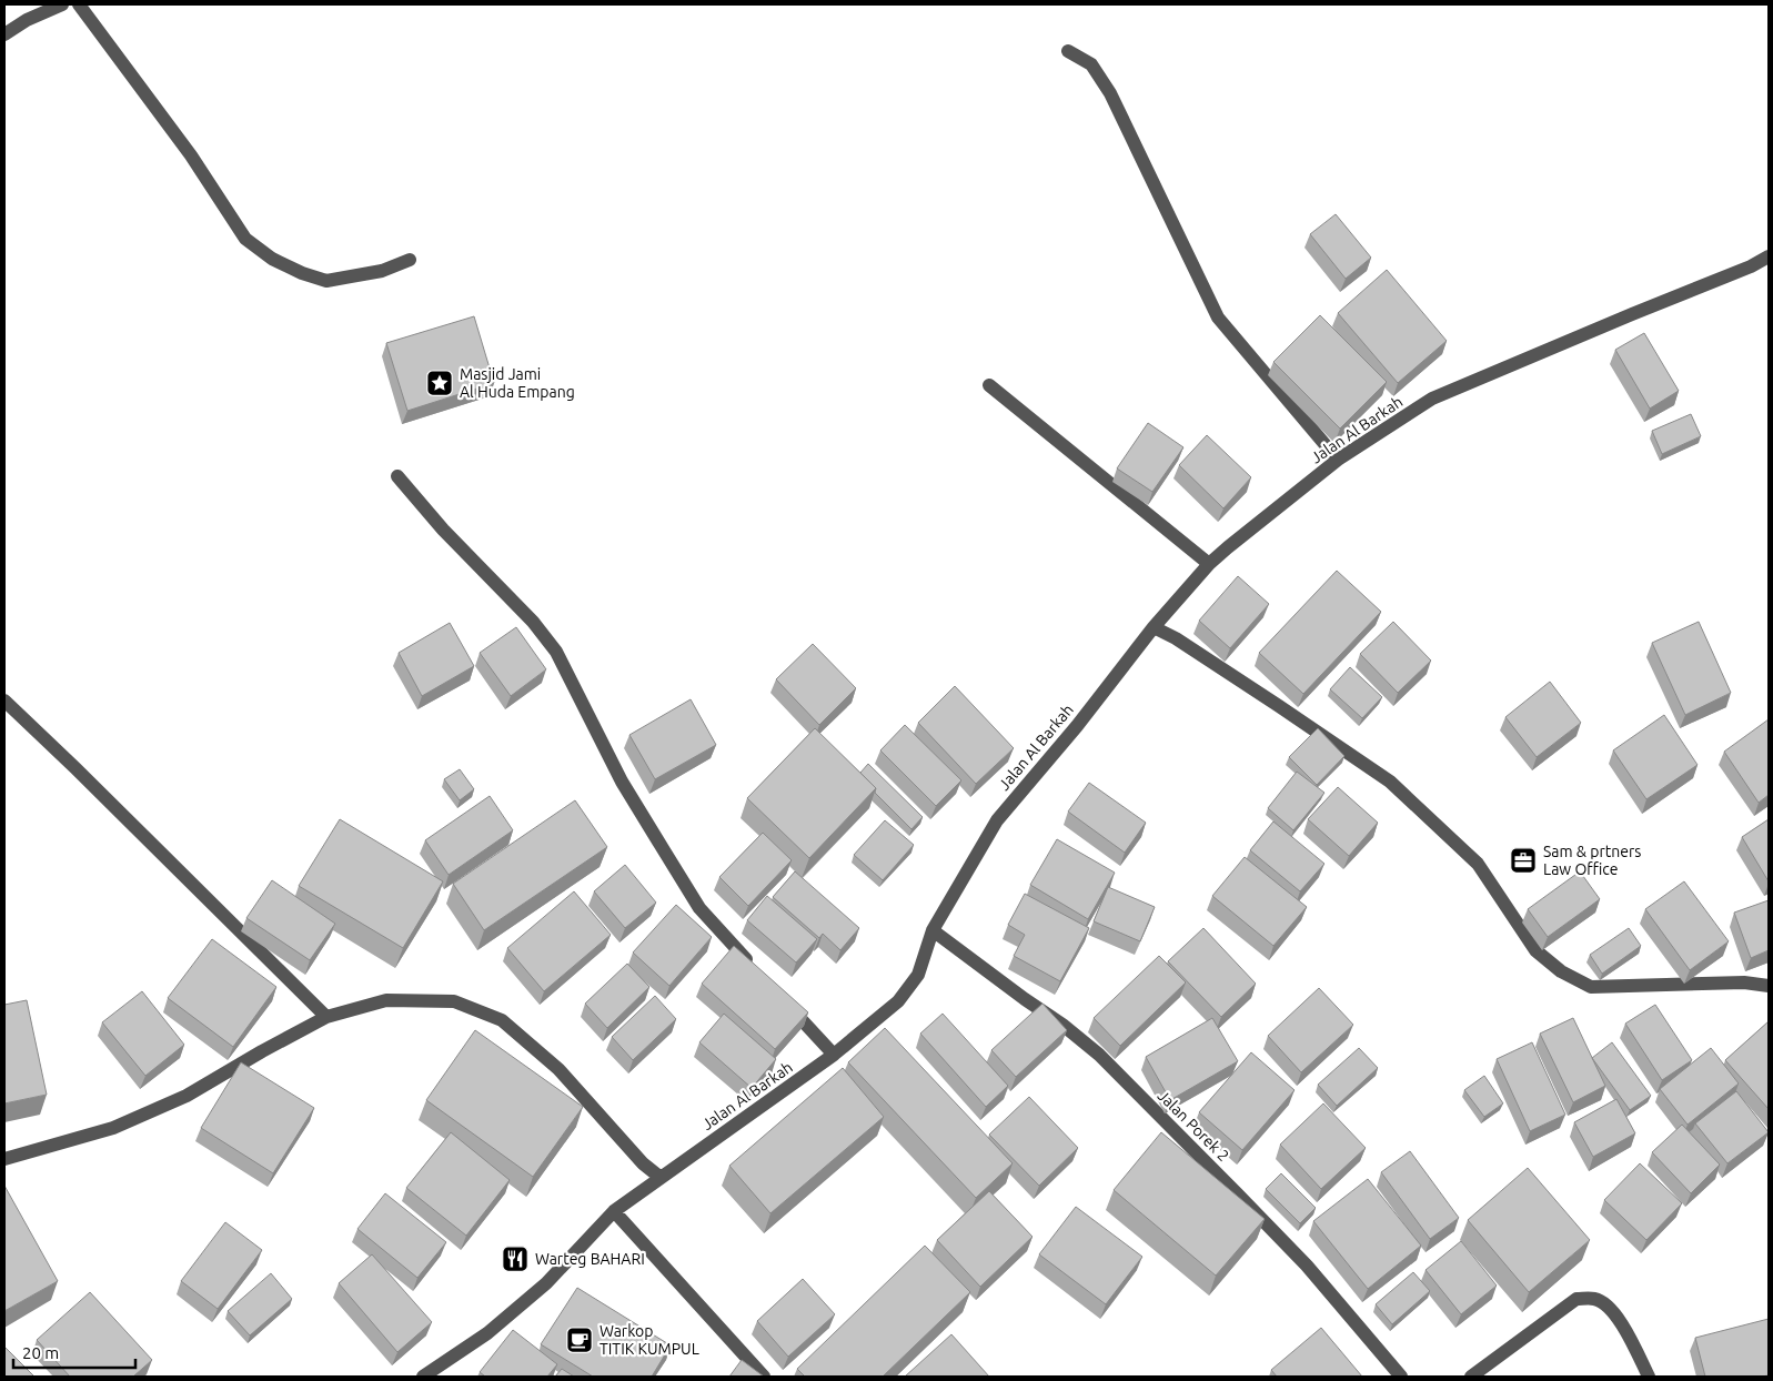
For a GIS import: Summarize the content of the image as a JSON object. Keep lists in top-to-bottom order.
{
  "streets": {
    "street": ["Jalan Al Barkah", "Jalan Porek 2"]
  },
  "crossings": [
    ["Jalan Al Barkah", "Jalan Porek 2"]
  ],
  "places": {
    "place": ["Masjid Jami Al Huda Empang"],
    "office": ["Sam & prtners Law Office"],
    "restaurant": ["Warteg BAHARI"],
    "cafe": ["Warkop TITIK KUMPUL"]
  },
  "scale_bar": "20 m"
}
